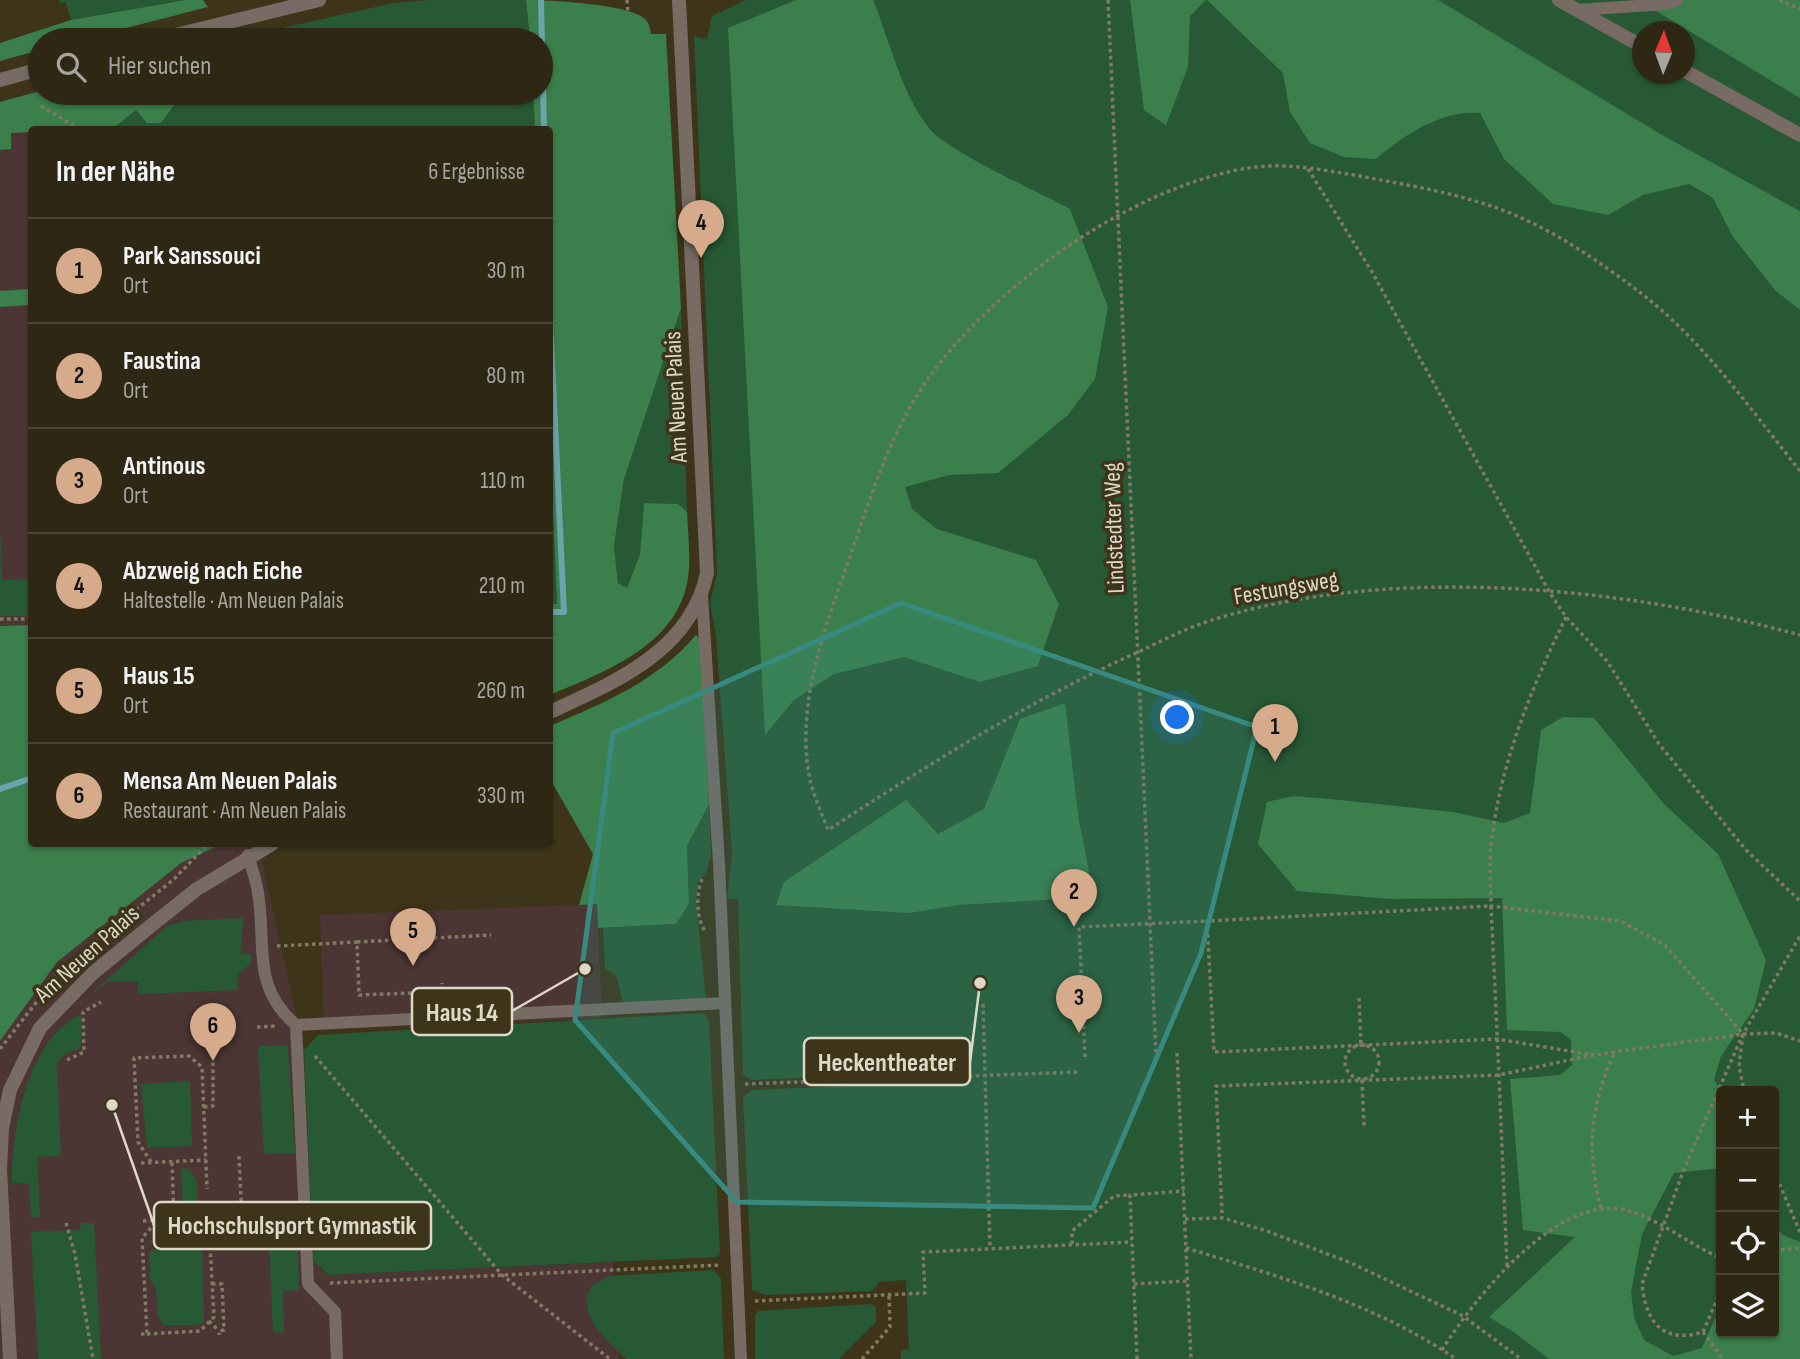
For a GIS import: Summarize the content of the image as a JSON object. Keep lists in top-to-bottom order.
{
  "streets": {
    "street": ["Am Neuen Palais"],
    "path": ["Lindstedter Weg", "Festungsweg"]
  },
  "crossings": [
    ["Lindstedter Weg", "Festungsweg"]
  ],
  "places": ["Haus 14", "Heckentheater", "Hochschulsport Gymnastik"],
  "north": "top",
  "page": {
    "search": "Hier suchen",
    "heading": ["In der Nähe", "6 Ergebnisse"],
    "pins": [
      "4",
      "1",
      "2",
      "5",
      "3",
      "6"
    ],
    "list": [
      {
        "mark": "1",
        "name": "Park Sanssouci",
        "note": "Ort",
        "value": "30 m"
      },
      {
        "mark": "2",
        "name": "Faustina",
        "note": "Ort",
        "value": "80 m"
      },
      {
        "mark": "3",
        "name": "Antinous",
        "note": "Ort",
        "value": "110 m"
      },
      {
        "mark": "4",
        "name": "Abzweig nach Eiche",
        "note": "Haltestelle · Am Neuen Palais",
        "value": "210 m"
      },
      {
        "mark": "5",
        "name": "Haus 15",
        "note": "Ort",
        "value": "260 m"
      },
      {
        "mark": "6",
        "name": "Mensa Am Neuen Palais",
        "note": "Restaurant · Am Neuen Palais",
        "value": "330 m"
      }
    ],
    "map_buttons": ["+", "−"]
  }
}
